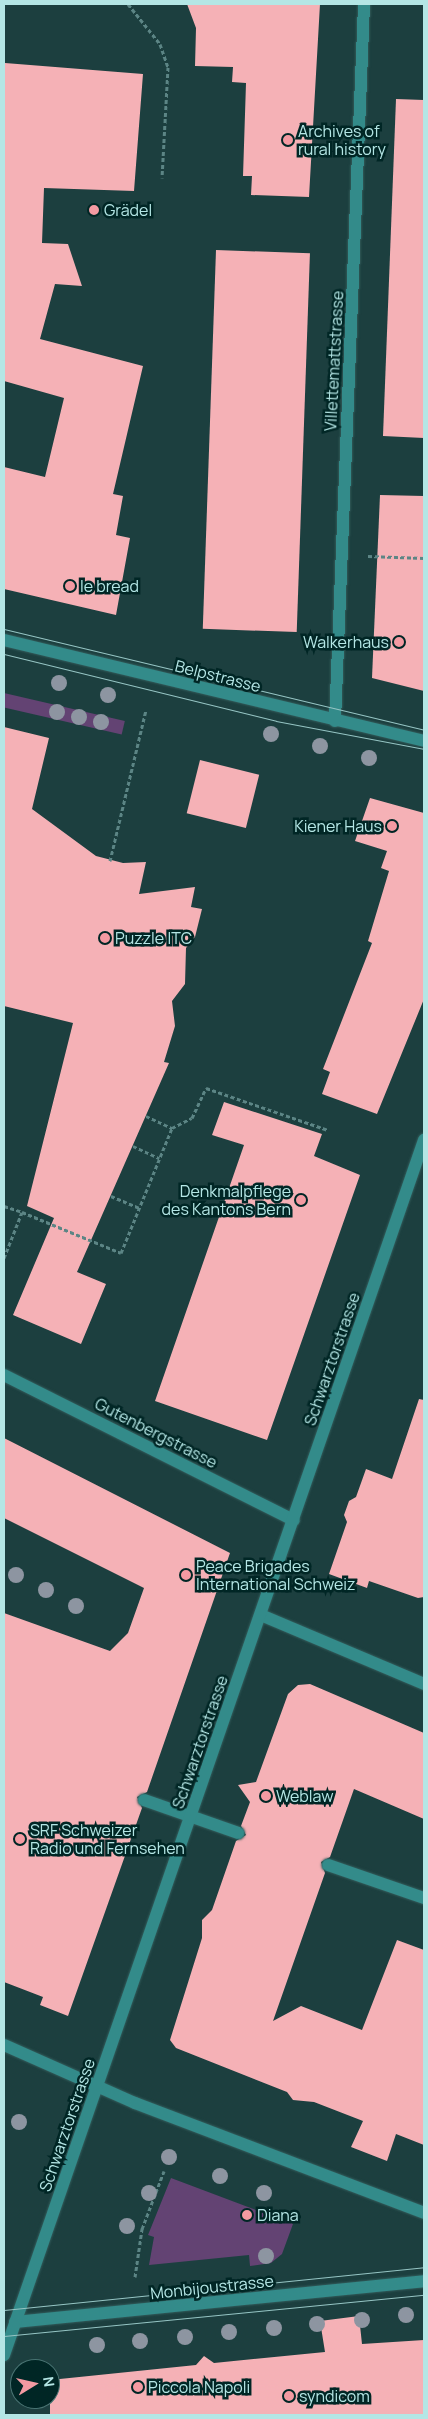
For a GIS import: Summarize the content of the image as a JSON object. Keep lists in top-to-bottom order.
{
  "streets": {
    "street": [
      "Villettemattstrasse",
      "Belpstrasse",
      "Schwarztorstrasse",
      "Gutenbergstrasse",
      "Monbijoustrasse"
    ]
  },
  "crossings": [
    ["Villettemattstrasse", "Belpstrasse"],
    ["Schwarztorstrasse", "Gutenbergstrasse"],
    ["Schwarztorstrasse", "Monbijoustrasse"]
  ],
  "places": [
    "Archives of rural history",
    "Grädel",
    "le bread",
    "Walkerhaus",
    "Kiener Haus",
    "Puzzle ITC",
    "Denkmalpflege des Kantons Bern",
    "Peace Brigades International Schweiz",
    "Weblaw",
    "SRF Schweizer Radio und Fernsehen",
    "Diana",
    "Piccola Napoli",
    "syndicom"
  ],
  "north": "right"
}
